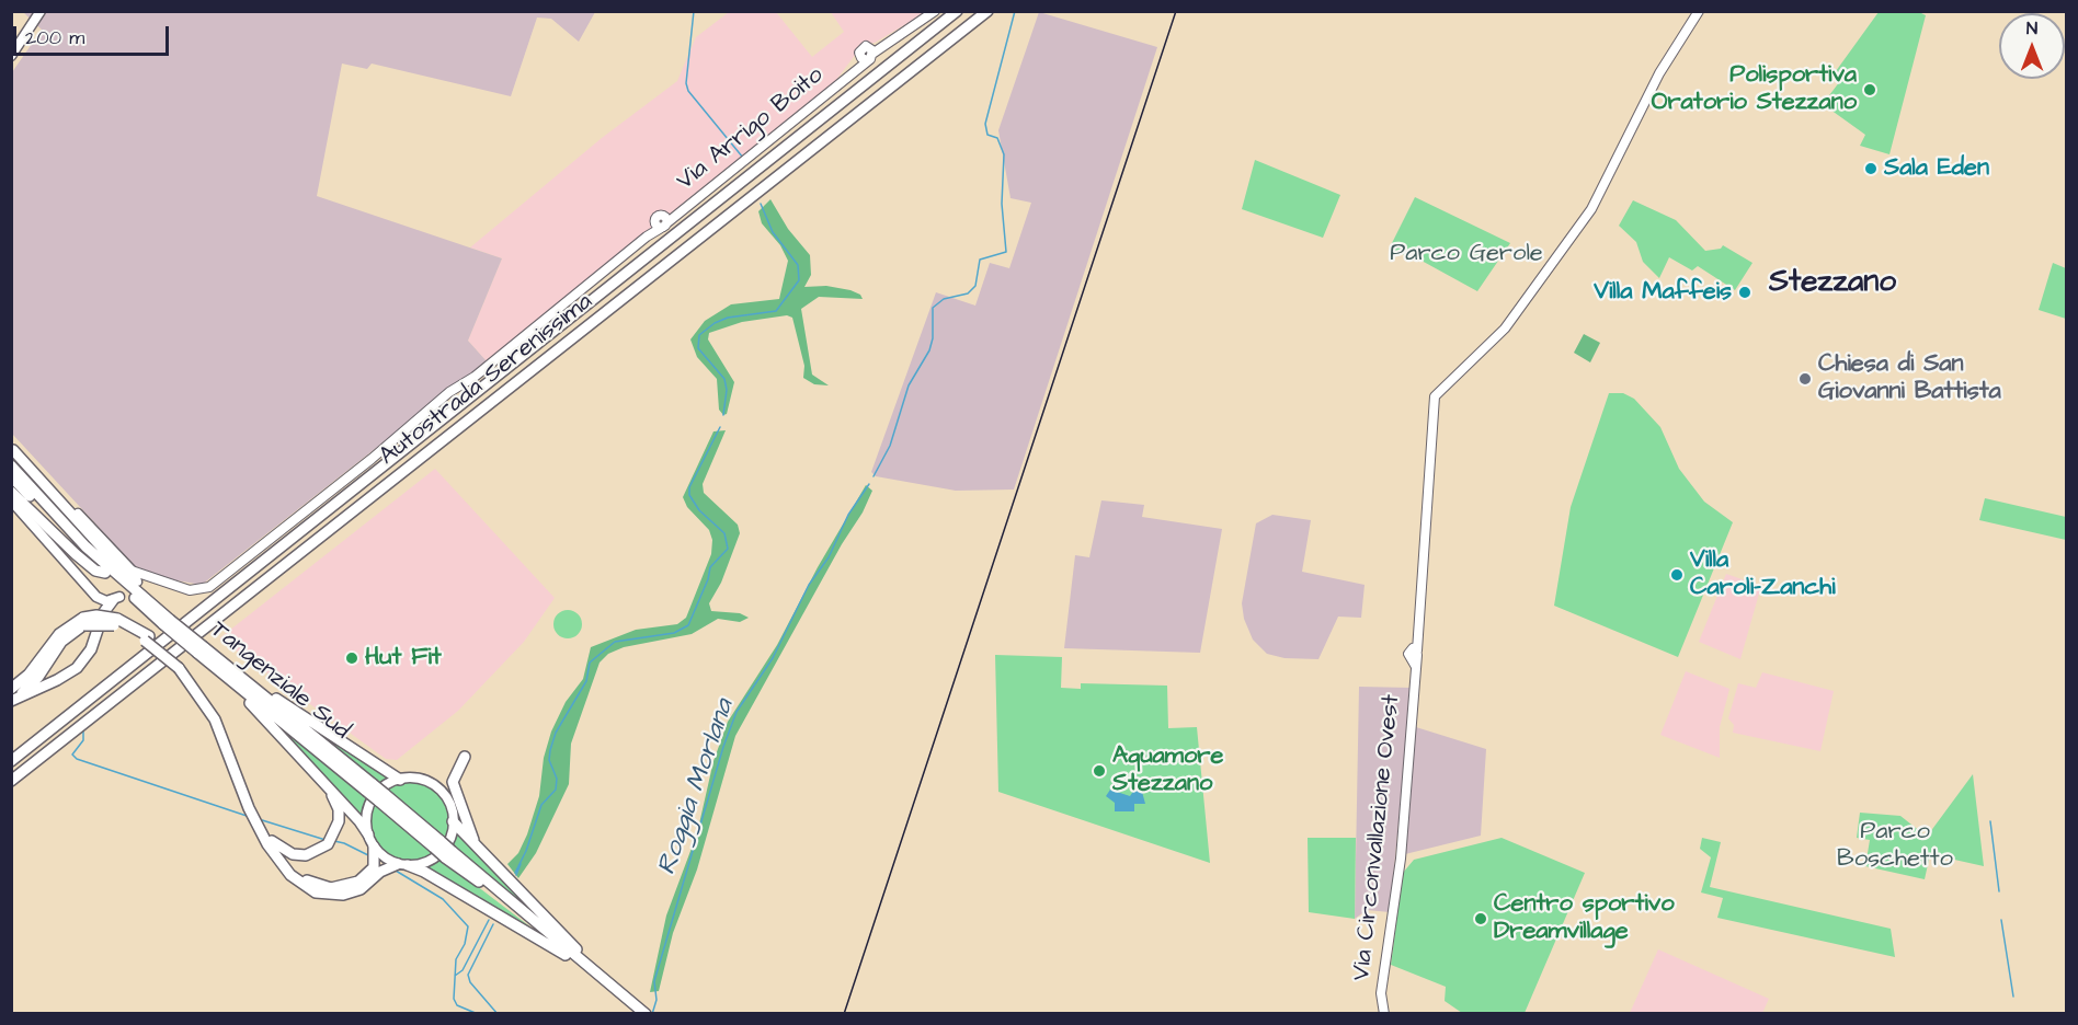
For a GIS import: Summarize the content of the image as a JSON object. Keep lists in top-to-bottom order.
{
  "streets": {
    "highway": ["Autostrada Serenissima", "Tangenziale Sud"],
    "street": ["Via Arrigo Boito", "Via Circonvallazione Ovest"]
  },
  "districts": ["Stezzano"],
  "water": ["Roggia Morlana"],
  "parks": ["Parco Gerole", "Parco Boschetto"],
  "places": [
    "Polisportiva Oratorio Stezzano",
    "Sala Eden",
    "Villa Maffeis",
    "Chiesa di San Giovanni Battista",
    "Villa Caroli-Zanchi",
    "Hut Fit",
    "Aquamore Stezzano",
    "Centro sportivo Dreamvillage"
  ],
  "scale_bar": "200 m",
  "north": "top"
}
